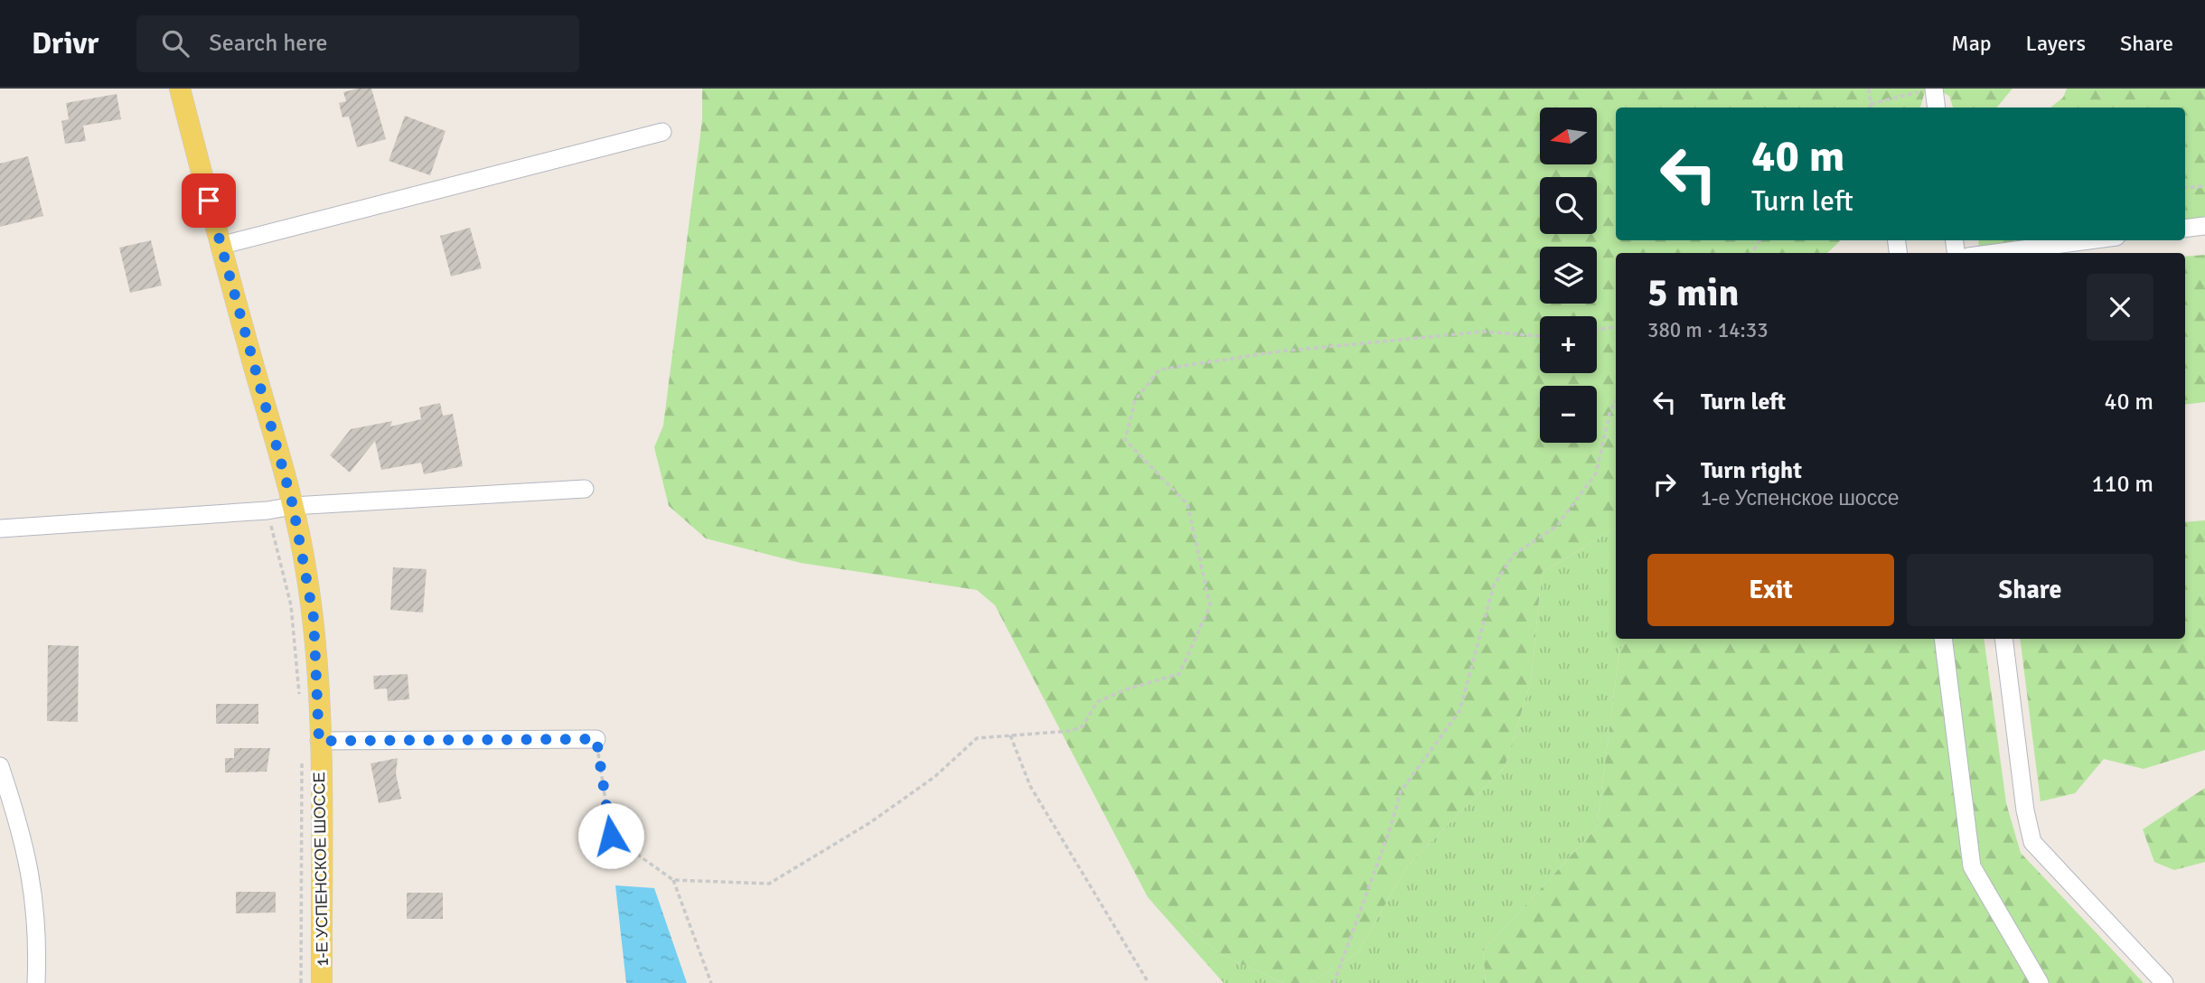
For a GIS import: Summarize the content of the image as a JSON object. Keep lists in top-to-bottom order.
{
  "streets": {
    "main road": ["1-Е УСПЕНСКОЕ ШОССЕ"]
  },
  "north": "left",
  "page": {
    "header": "Drivr",
    "search": "Search here",
    "nav": ["Map", "Layers", "Share"],
    "map_buttons": ["+", "−"],
    "turn": ["40 m", "Turn left"],
    "heading": ["5 min", "380 m · 14:33"],
    "list": [
      {
        "name": "Turn left",
        "value": "40 m"
      },
      {
        "name": "Turn right",
        "note": "1-е Успенское шоссе",
        "value": "110 m"
      }
    ],
    "buttons": ["Exit", "Share"]
  }
}
